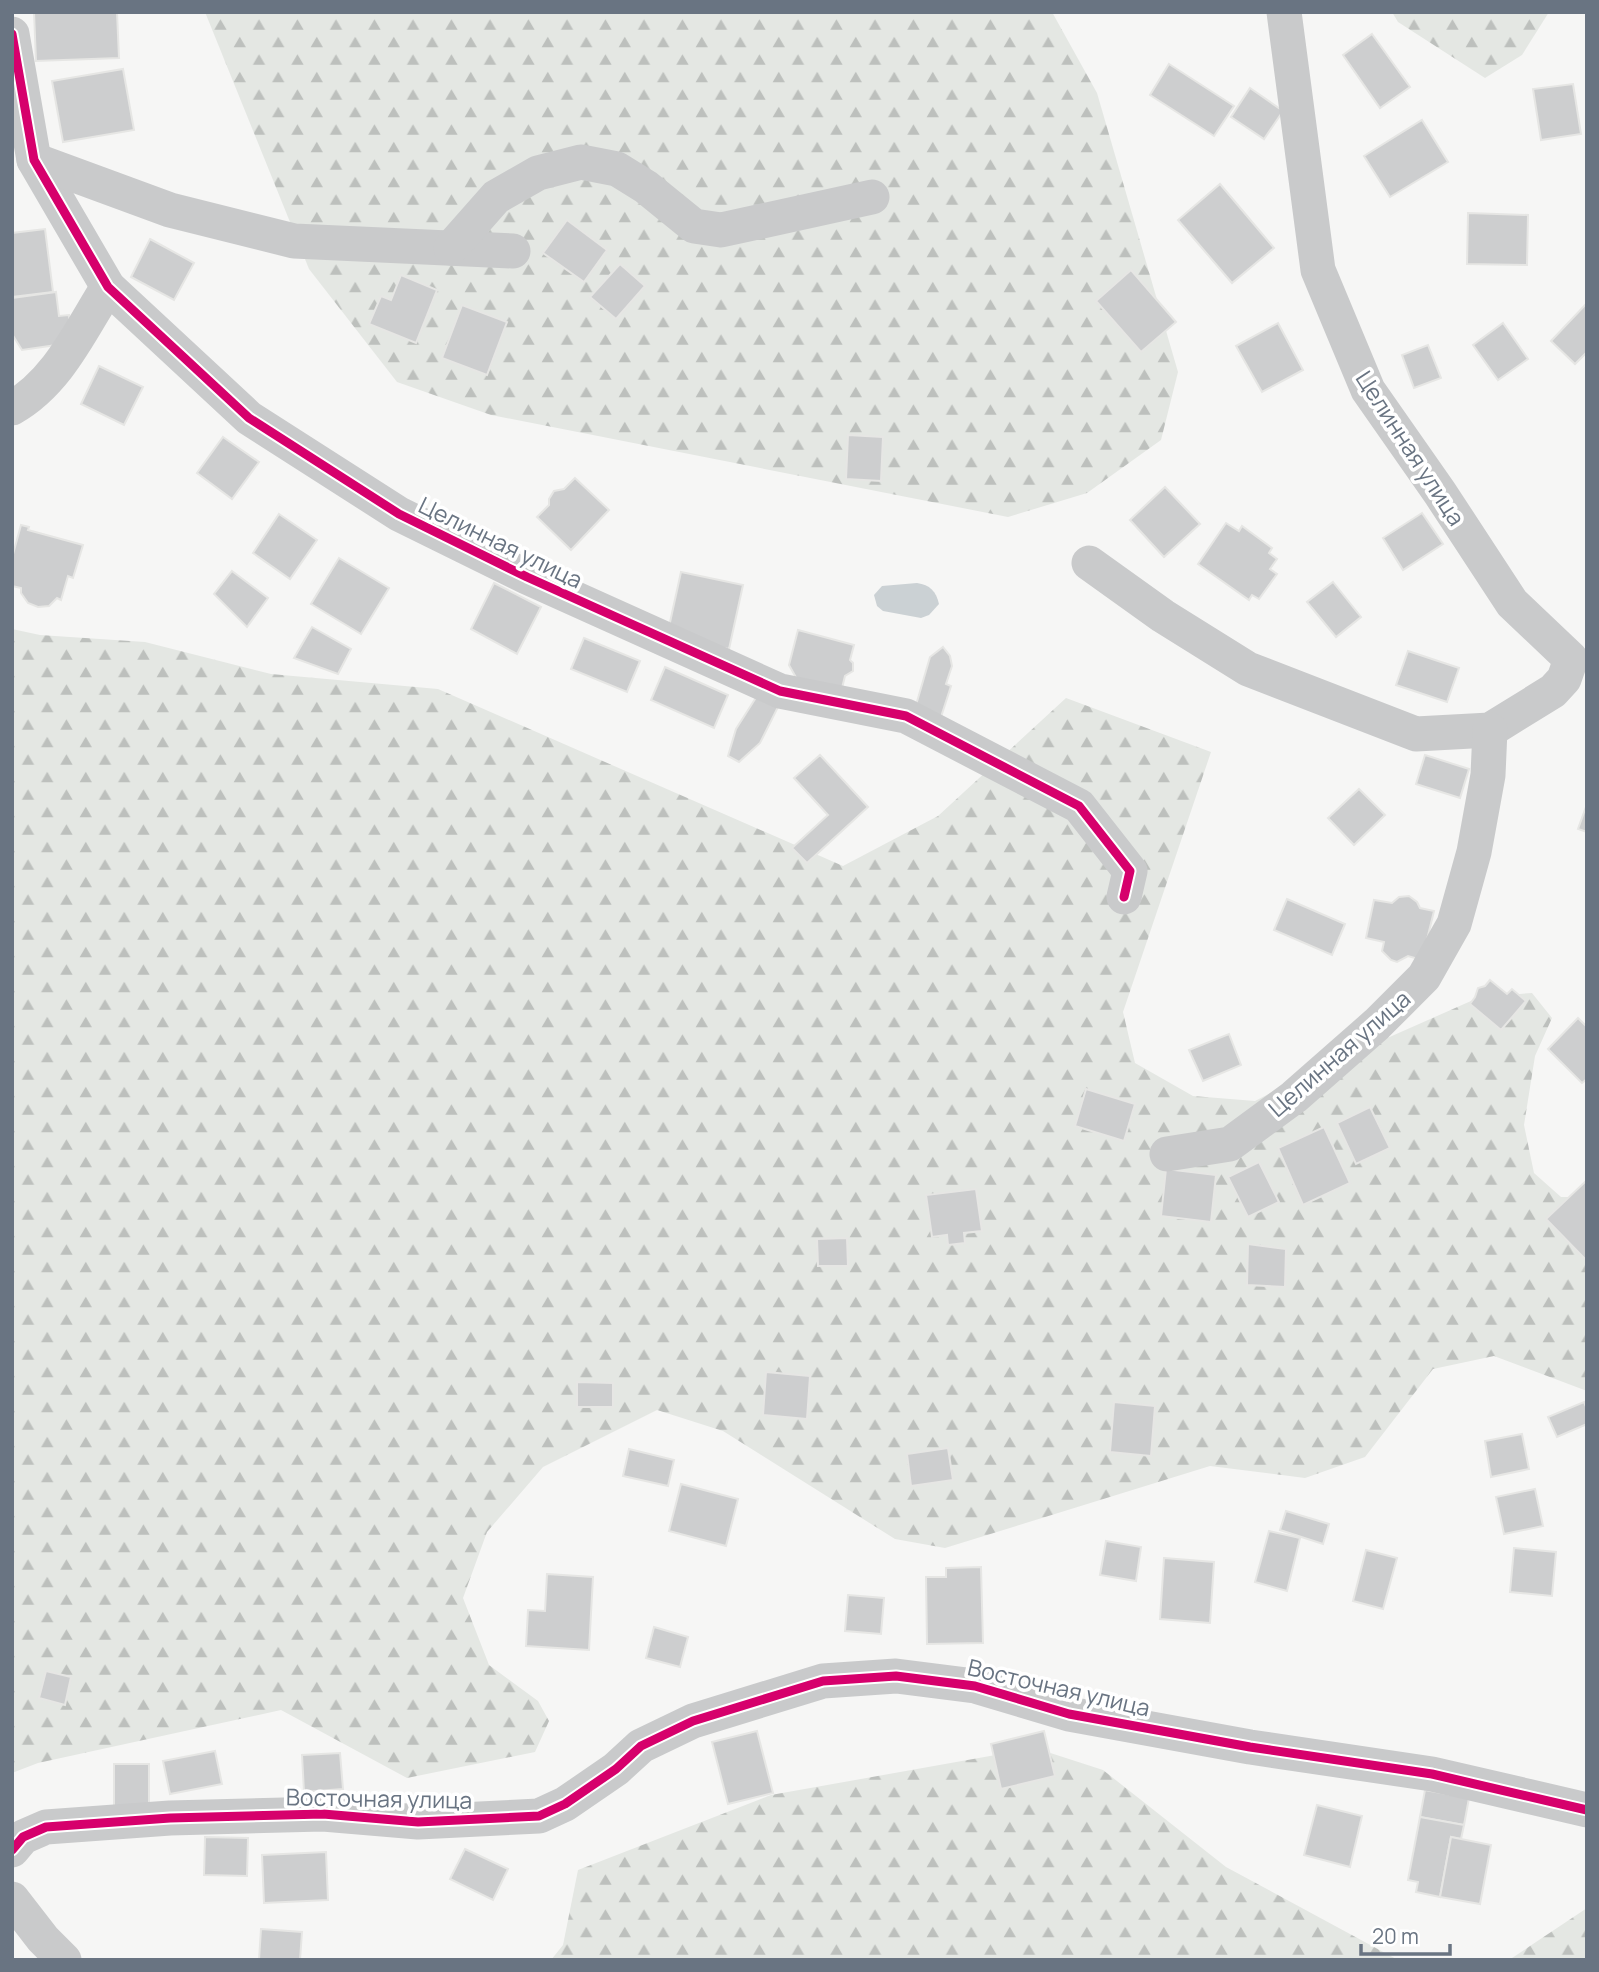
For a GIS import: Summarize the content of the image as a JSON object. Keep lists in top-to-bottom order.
{
  "streets": {
    "street": ["Целинная улица", "Восточная улица"]
  },
  "scale_bar": "20 m"
}
